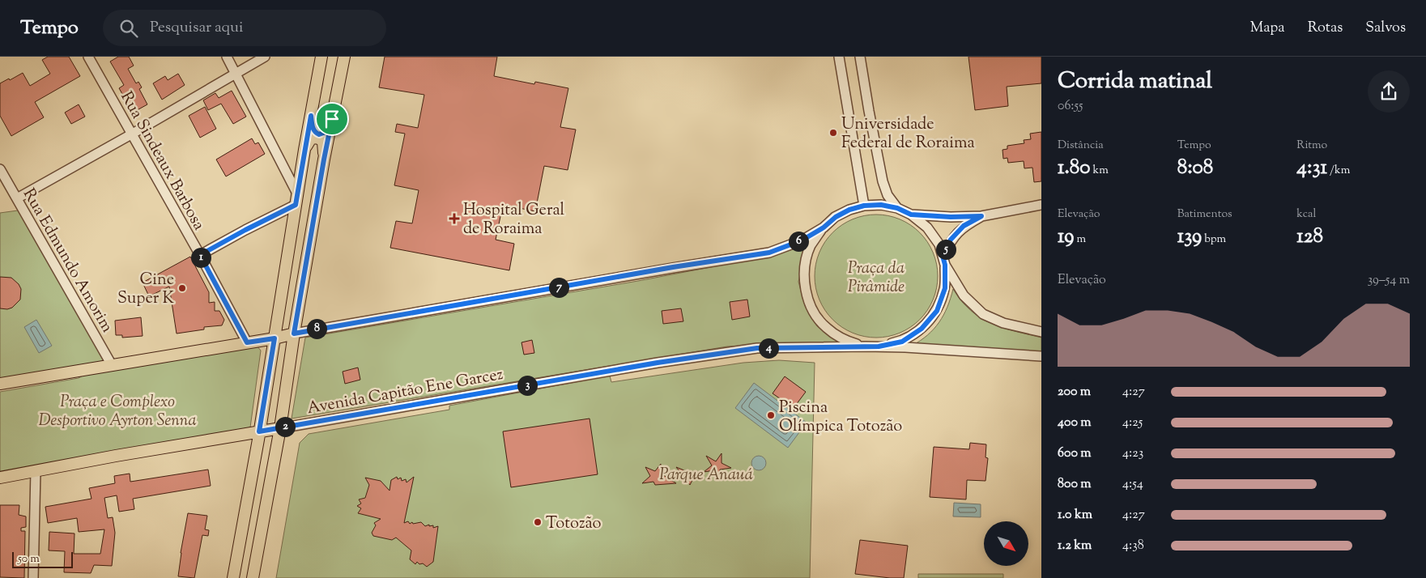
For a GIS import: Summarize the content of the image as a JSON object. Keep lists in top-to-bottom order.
{
  "streets": {
    "main road": ["Avenida Capitão Ene Garcez"],
    "street": ["Rua Sindeaux Barbosa", "Rua Edmundo Amorim"]
  },
  "crossings": [
    ["Rua Sindeaux Barbosa", "Avenida Capitão Ene Garcez"],
    ["Rua Edmundo Amorim", "Avenida Capitão Ene Garcez"]
  ],
  "parks": ["Praça da Pirâmide", "Praça e Complexo Desportivo Ayrton Senna", "Parque Anauá"],
  "places": {
    "other": [
      "Universidade Federal de Roraima",
      "Cine Super K",
      "Piscina Olímpica Totozão",
      "Totozão"
    ],
    "health": ["Hospital Geral de Roraima"]
  },
  "scale_bar": "50 m",
  "north": "bottom right",
  "page": {
    "header": "Tempo",
    "search": "Pesquisar aqui",
    "nav": ["Mapa", "Rotas", "Salvos"],
    "heading": ["Corrida matinal", "06:55"],
    "stats": [
      ["Distância", "1.80 km"],
      ["Tempo", "8:08"],
      ["Ritmo", "4:31 /km"],
      ["Elevação", "19 m"],
      ["Batimentos", "139 bpm"],
      ["kcal", "128"]
    ],
    "pins": [
      "6",
      "5",
      "1",
      "7",
      "8",
      "4",
      "3",
      "2"
    ],
    "chart": ["Elevação", "39–54 m"],
    "list": [
      {
        "name": "200 m",
        "note": "4:27"
      },
      {
        "name": "400 m",
        "note": "4:25"
      },
      {
        "name": "600 m",
        "note": "4:23"
      },
      {
        "name": "800 m",
        "note": "4:54"
      },
      {
        "name": "1.0 km",
        "note": "4:27"
      },
      {
        "name": "1.2 km",
        "note": "4:38"
      }
    ],
    "scale": "50 m"
  }
}
